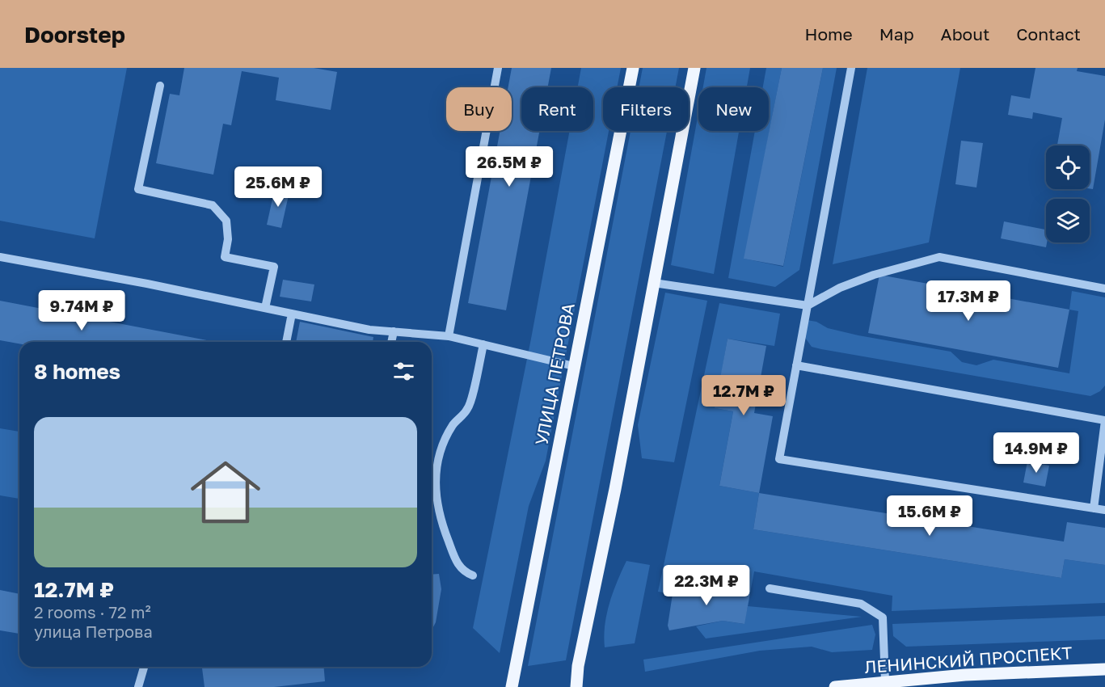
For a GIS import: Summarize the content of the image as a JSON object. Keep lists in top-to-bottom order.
{
  "streets": {
    "main road": ["УЛИЦА ПЕТРОВА", "ЛЕНИНСКИЙ ПРОСПЕКТ"]
  },
  "page": {
    "header": "Doorstep",
    "nav": [
      "Home",
      "Map",
      "About",
      "Contact"
    ],
    "chip": [
      "Buy",
      "Rent",
      "Filters",
      "New"
    ],
    "price": [
      "26.5M ₽",
      "25.6M ₽",
      "17.3M ₽",
      "9.74M ₽",
      "12.7M ₽",
      "14.9M ₽",
      "15.6M ₽",
      "22.3M ₽"
    ],
    "heading": "8 homes",
    "list": [
      {
        "name": "12.7M ₽",
        "note": "2 rooms · 72 m² · улица Петрова"
      }
    ]
  }
}
